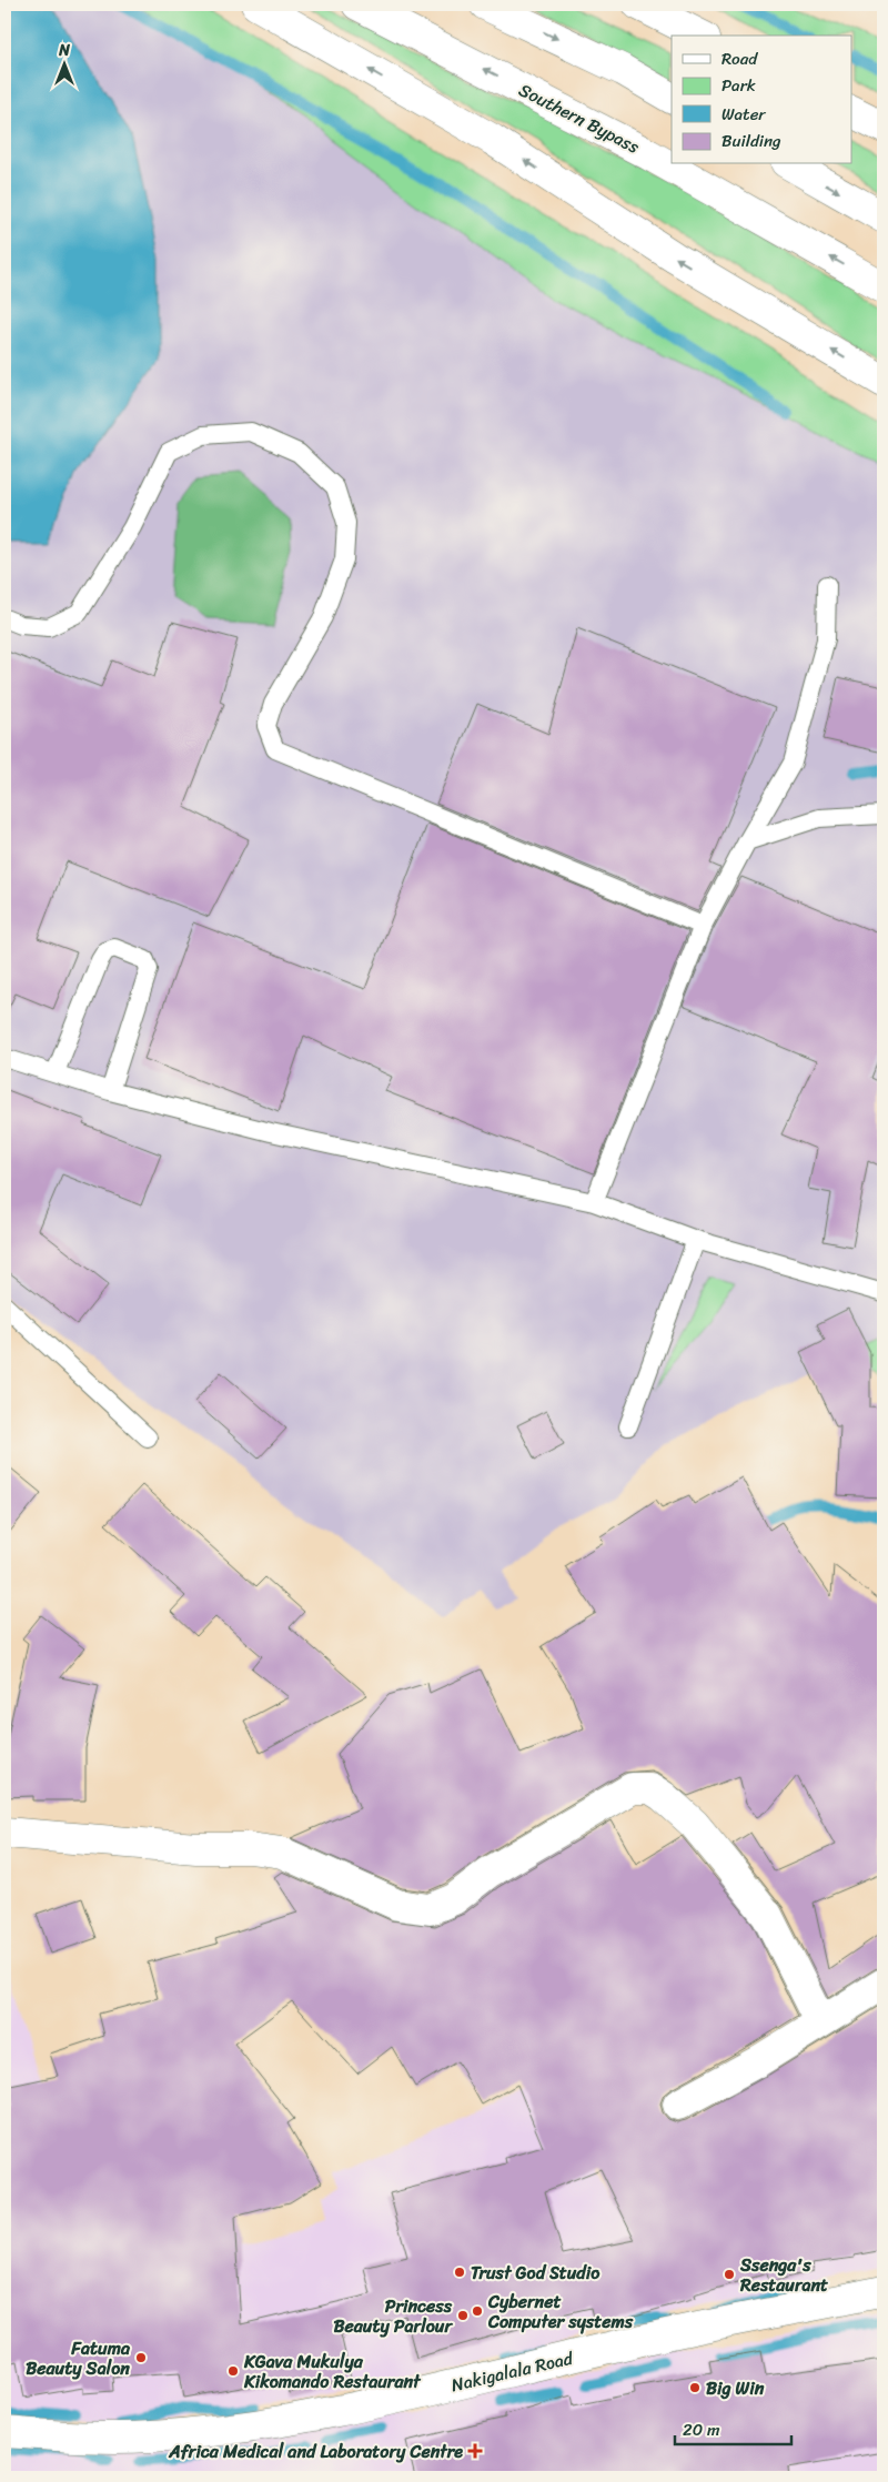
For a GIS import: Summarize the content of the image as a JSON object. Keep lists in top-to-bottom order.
{
  "streets": {
    "main road": ["Southern Bypass", "Nakigalala Road"]
  },
  "places": {
    "other": [
      "Trust God Studio",
      "Ssenga's Restaurant",
      "Cybernet Computer systems",
      "Princess Beauty Parlour",
      "Fatuma Beauty Salon",
      "KGava Mukulya Kikomando Restaurant",
      "Big Win"
    ],
    "health": ["Africa Medical and Laboratory Centre"]
  },
  "legend": [
    "Road",
    "Park",
    "Water",
    "Building"
  ],
  "scale_bar": "20 m",
  "north": "top"
}
